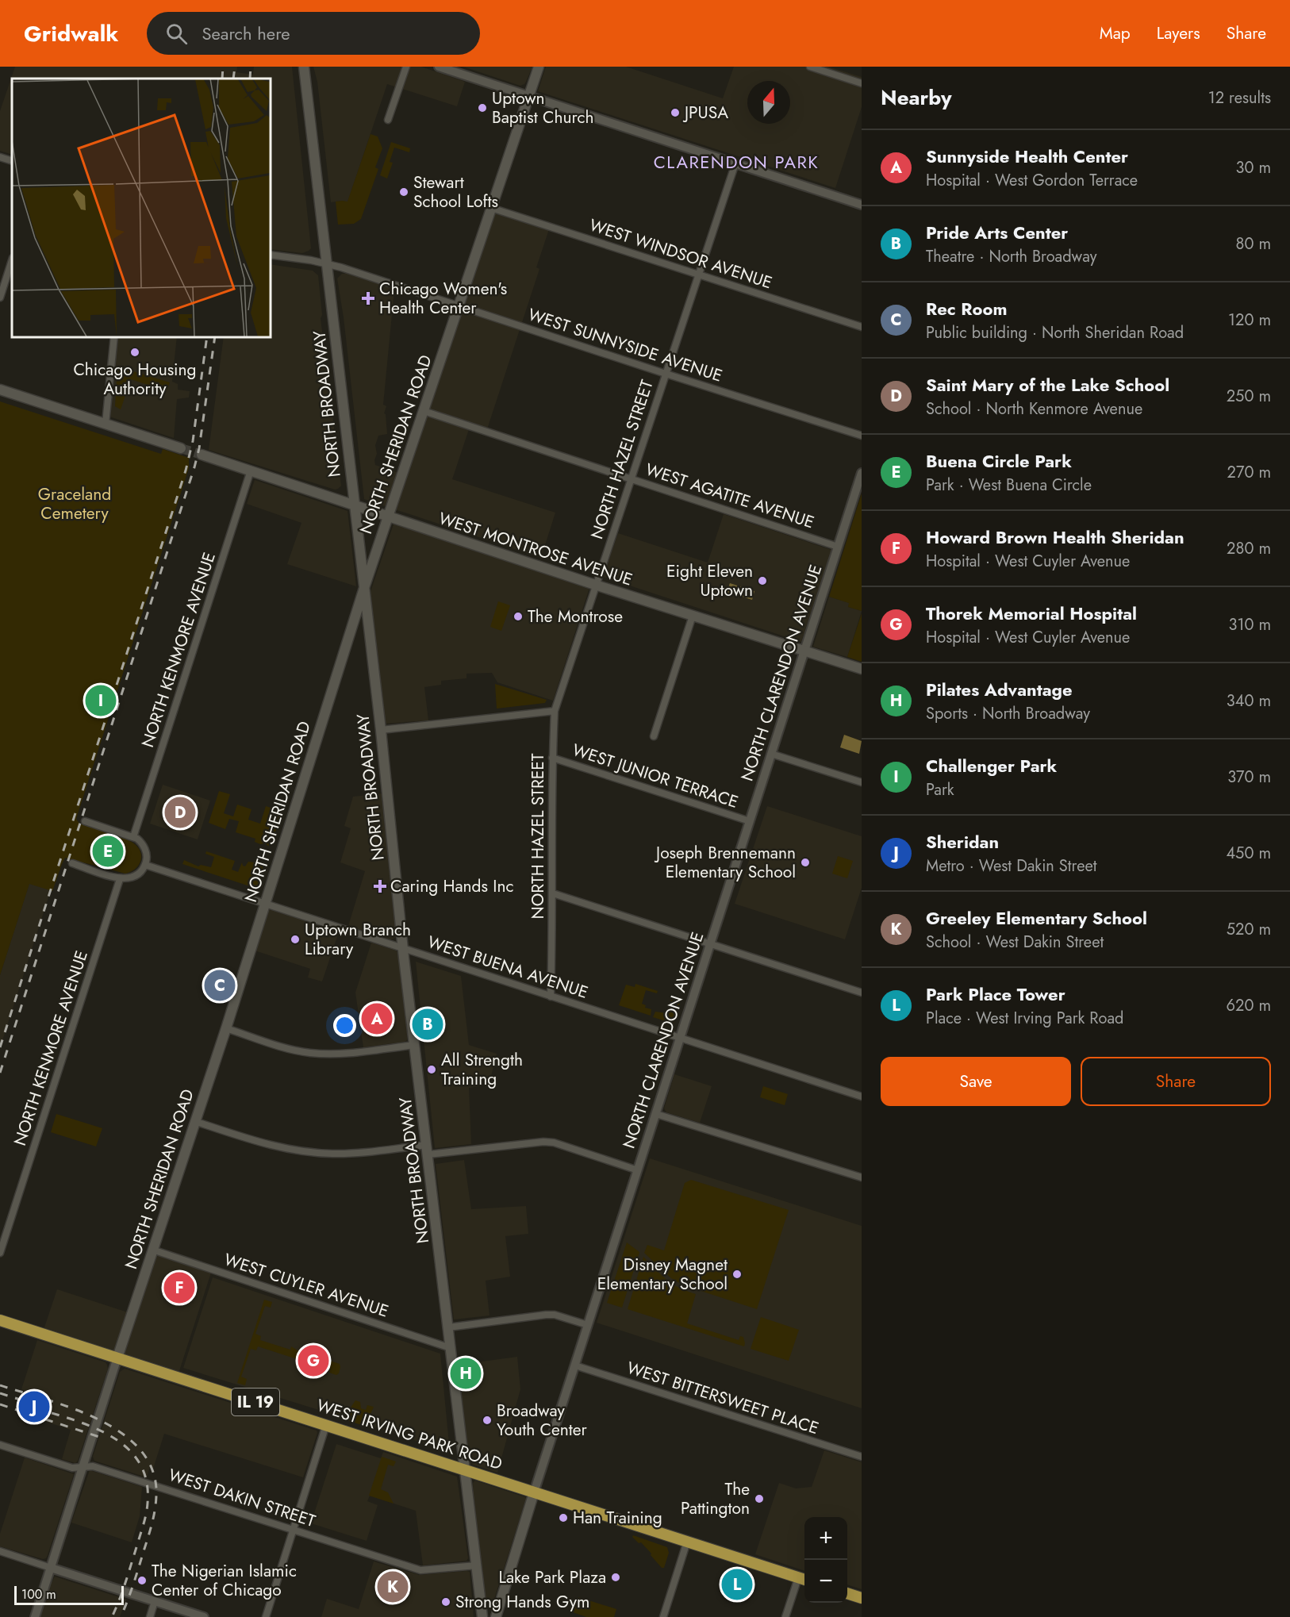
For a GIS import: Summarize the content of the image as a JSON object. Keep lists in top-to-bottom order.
{
  "streets": {
    "main road": [
      "NORTH BROADWAY",
      "NORTH SHERIDAN ROAD",
      "WEST MONTROSE AVENUE",
      "NORTH CLARENDON AVENUE",
      "IL 19",
      "WEST IRVING PARK ROAD"
    ],
    "street": [
      "WEST WINDSOR AVENUE",
      "WEST SUNNYSIDE AVENUE",
      "NORTH HAZEL STREET",
      "WEST AGATITE AVENUE",
      "NORTH KENMORE AVENUE",
      "WEST JUNIOR TERRACE",
      "WEST BUENA AVENUE",
      "WEST CUYLER AVENUE",
      "WEST BITTERSWEET PLACE",
      "WEST DAKIN STREET"
    ]
  },
  "crossings": [
    ["WEST WINDSOR AVENUE", "NORTH SHERIDAN ROAD"],
    ["WEST WINDSOR AVENUE", "NORTH HAZEL STREET"],
    ["WEST SUNNYSIDE AVENUE", "NORTH BROADWAY"],
    ["WEST SUNNYSIDE AVENUE", "NORTH SHERIDAN ROAD"],
    ["WEST SUNNYSIDE AVENUE", "NORTH HAZEL STREET"],
    ["NORTH BROADWAY", "NORTH SHERIDAN ROAD"],
    ["NORTH BROADWAY", "WEST MONTROSE AVENUE"],
    ["NORTH BROADWAY", "WEST BUENA AVENUE"],
    ["NORTH BROADWAY", "WEST CUYLER AVENUE"],
    ["NORTH BROADWAY", "WEST IRVING PARK ROAD"],
    ["NORTH BROADWAY", "WEST DAKIN STREET"],
    ["NORTH SHERIDAN ROAD", "WEST AGATITE AVENUE"],
    ["NORTH SHERIDAN ROAD", "WEST MONTROSE AVENUE"],
    ["NORTH SHERIDAN ROAD", "WEST BUENA AVENUE"],
    ["NORTH SHERIDAN ROAD", "WEST CUYLER AVENUE"],
    ["NORTH SHERIDAN ROAD", "WEST IRVING PARK ROAD"],
    ["NORTH SHERIDAN ROAD", "WEST DAKIN STREET"],
    ["NORTH HAZEL STREET", "WEST AGATITE AVENUE"],
    ["NORTH HAZEL STREET", "WEST MONTROSE AVENUE"],
    ["NORTH HAZEL STREET", "WEST JUNIOR TERRACE"],
    ["NORTH HAZEL STREET", "WEST BUENA AVENUE"],
    ["WEST AGATITE AVENUE", "NORTH CLARENDON AVENUE"],
    ["WEST MONTROSE AVENUE", "NORTH KENMORE AVENUE"],
    ["WEST MONTROSE AVENUE", "NORTH CLARENDON AVENUE"],
    ["NORTH CLARENDON AVENUE", "WEST JUNIOR TERRACE"],
    ["NORTH CLARENDON AVENUE", "WEST BUENA AVENUE"],
    ["NORTH CLARENDON AVENUE", "WEST BITTERSWEET PLACE"],
    ["NORTH CLARENDON AVENUE", "WEST IRVING PARK ROAD"]
  ],
  "districts": ["CLARENDON PARK"],
  "parks": ["Graceland Cemetery"],
  "places": {
    "other": [
      "Uptown Baptist Church",
      "JPUSA",
      "Stewart School Lofts",
      "Chicago Housing Authority",
      "Eight Eleven Uptown",
      "The Montrose",
      "Joseph Brennemann Elementary School",
      "Uptown Branch Library",
      "All Strength Training",
      "Disney Magnet Elementary School",
      "Broadway Youth Center",
      "The Pattington",
      "Han Training",
      "Lake Park Plaza",
      "The Nigerian Islamic Center of Chicago",
      "Strong Hands Gym"
    ],
    "health": ["Chicago Women's Health Center", "Caring Hands Inc"]
  },
  "scale_bar": "100 m",
  "north": "top",
  "page": {
    "header": "Gridwalk",
    "search": "Search here",
    "nav": ["Map", "Layers", "Share"],
    "heading": ["Nearby", "12 results"],
    "list": [
      {
        "mark": "A",
        "name": "Sunnyside Health Center",
        "note": "Hospital · West Gordon Terrace",
        "value": "30 m"
      },
      {
        "mark": "B",
        "name": "Pride Arts Center",
        "note": "Theatre · North Broadway",
        "value": "80 m"
      },
      {
        "mark": "C",
        "name": "Rec Room",
        "note": "Public building · North Sheridan Road",
        "value": "120 m"
      },
      {
        "mark": "D",
        "name": "Saint Mary of the Lake School",
        "note": "School · North Kenmore Avenue",
        "value": "250 m"
      },
      {
        "mark": "E",
        "name": "Buena Circle Park",
        "note": "Park · West Buena Circle",
        "value": "270 m"
      },
      {
        "mark": "F",
        "name": "Howard Brown Health Sheridan",
        "note": "Hospital · West Cuyler Avenue",
        "value": "280 m"
      },
      {
        "mark": "G",
        "name": "Thorek Memorial Hospital",
        "note": "Hospital · West Cuyler Avenue",
        "value": "310 m"
      },
      {
        "mark": "H",
        "name": "Pilates Advantage",
        "note": "Sports · North Broadway",
        "value": "340 m"
      },
      {
        "mark": "I",
        "name": "Challenger Park",
        "note": "Park",
        "value": "370 m"
      },
      {
        "mark": "J",
        "name": "Sheridan",
        "note": "Metro · West Dakin Street",
        "value": "450 m"
      },
      {
        "mark": "K",
        "name": "Greeley Elementary School",
        "note": "School · West Dakin Street",
        "value": "520 m"
      },
      {
        "mark": "L",
        "name": "Park Place Tower",
        "note": "Place · West Irving Park Road",
        "value": "620 m"
      }
    ],
    "pins": [
      "I",
      "D",
      "E",
      "C",
      "A",
      "B",
      "F",
      "G",
      "H",
      "J",
      "L",
      "K"
    ],
    "buttons": ["Save", "Share"],
    "map_buttons": ["+", "−"],
    "scale": "100 m"
  }
}
